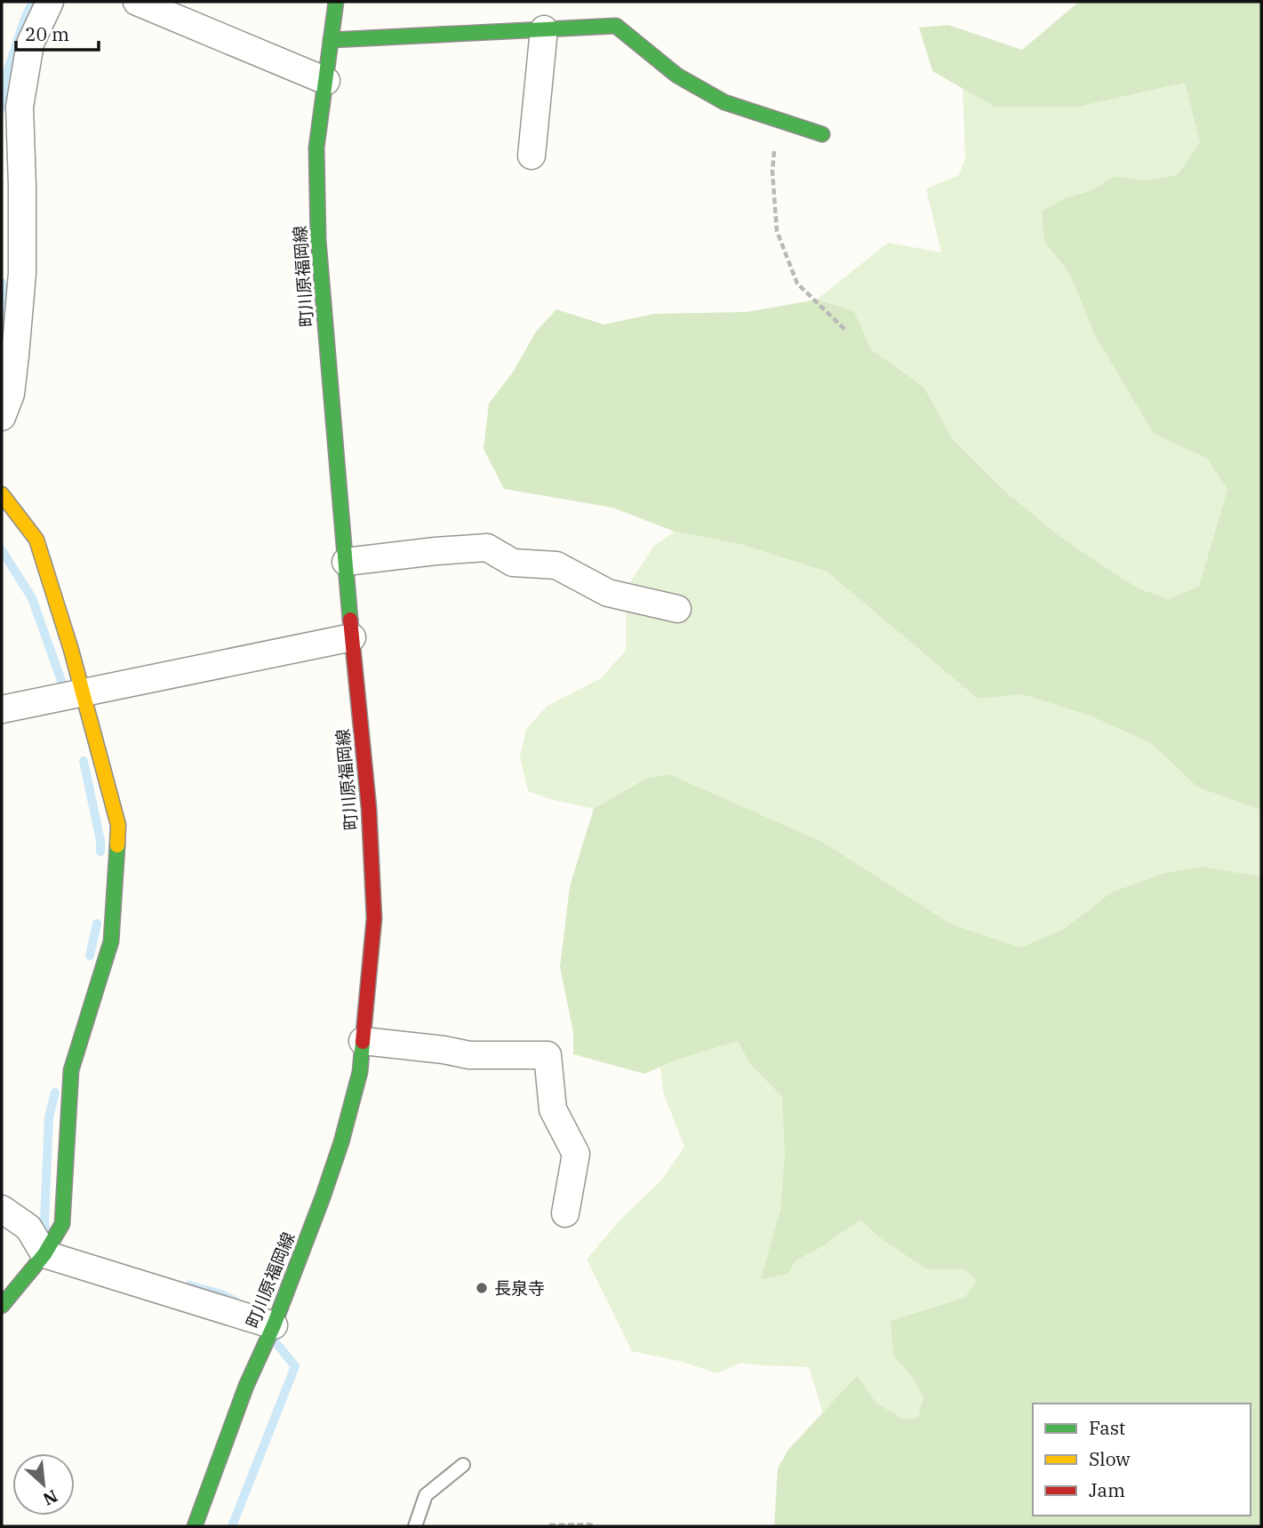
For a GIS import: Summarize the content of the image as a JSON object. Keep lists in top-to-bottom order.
{
  "streets": {
    "main road": ["町川原福岡線"]
  },
  "places": ["長泉寺"],
  "legend": ["Fast", "Slow", "Jam"],
  "scale_bar": "20 m",
  "north": "bottom right"
}
